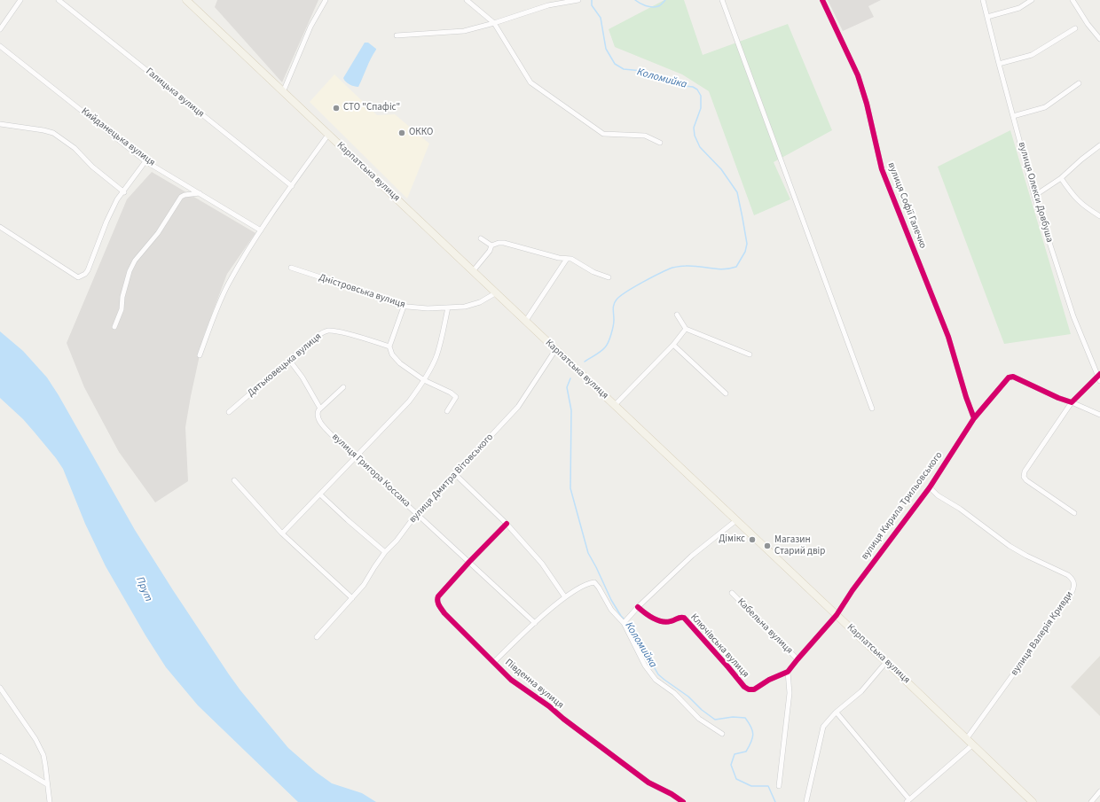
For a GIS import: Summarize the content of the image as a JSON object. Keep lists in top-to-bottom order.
{
  "streets": {
    "main road": ["Карпатська вулиця"],
    "street": [
      "Галицька вулиця",
      "Кийданецька вулиця",
      "вулиця Олекси Довбуша",
      "вулиця Софії Галечко",
      "Дністровська вулиця",
      "Дятьковецька вулиця",
      "вулиця Григора Коссака",
      "вулиця Дмитра Вітовського",
      "вулиця Кирила Трильовського",
      "Кабельна вулиця",
      "вулиця Валерія Кривди",
      "Ключівська вулиця",
      "Південна вулиця"
    ]
  },
  "crossings": [
    ["Карпатська вулиця", "Дністровська вулиця"],
    ["Карпатська вулиця", "вулиця Дмитра Вітовського"],
    ["Карпатська вулиця", "вулиця Кирила Трильовського"],
    ["Карпатська вулиця", "вулиця Валерія Кривди"],
    ["вулиця Софії Галечко", "вулиця Кирила Трильовського"],
    ["вулиця Григора Коссака", "вулиця Дмитра Вітовського"],
    ["вулиця Григора Коссака", "Південна вулиця"],
    ["вулиця Кирила Трильовського", "Кабельна вулиця"],
    ["вулиця Кирила Трильовського", "вулиця Валерія Кривди"],
    ["вулиця Кирила Трильовського", "Ключівська вулиця"]
  ],
  "water": ["Коломийка", "Прут"],
  "places": [
    "СТО \"Спафіс\"",
    "ОККО",
    "Дімікс",
    "Магазин Старий двір"
  ]
}
